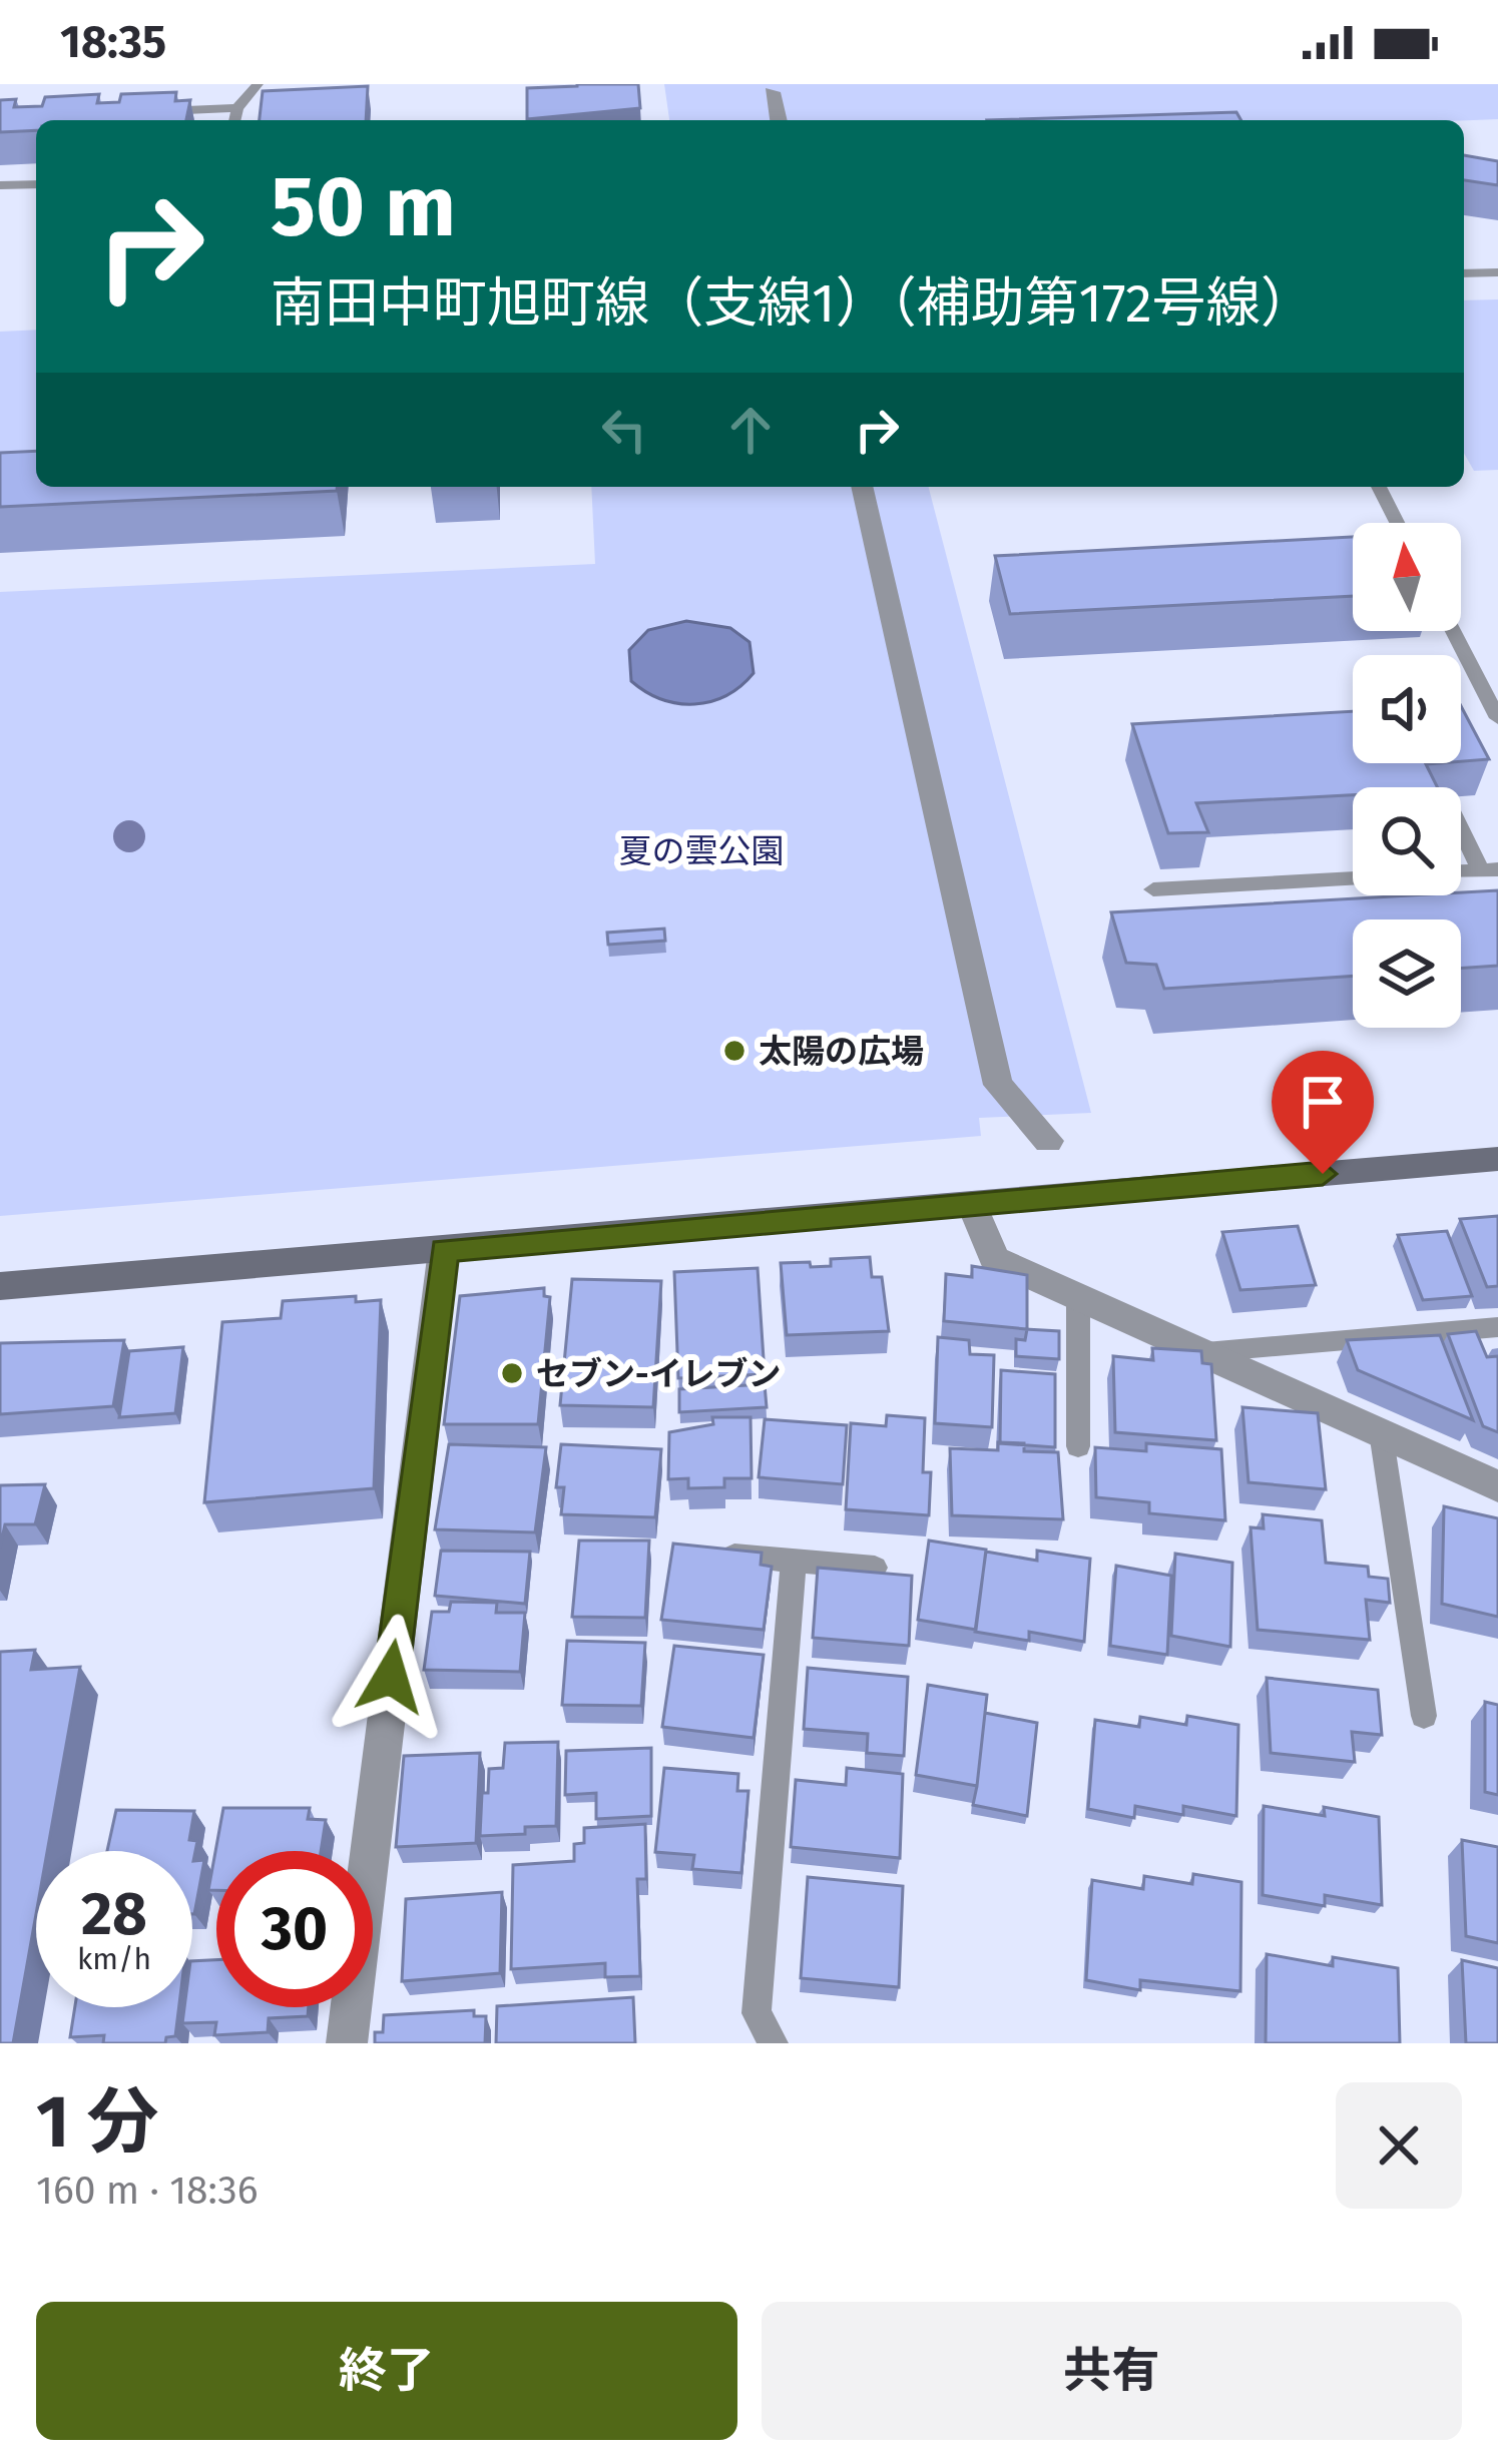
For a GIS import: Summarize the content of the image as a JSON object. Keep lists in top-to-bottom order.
{
  "parks": ["夏の雲公園"],
  "places": ["太陽の広場", "セブン-イレブン"],
  "north": "top",
  "page": {
    "status": "18:35",
    "turn": ["50 m", "南田中町旭町線（支線1）（補助第172号線）"],
    "speed": "28 km/h",
    "limit": "30",
    "heading": ["1 分", "160 m · 18:36"],
    "buttons": ["終了", "共有"]
  }
}
